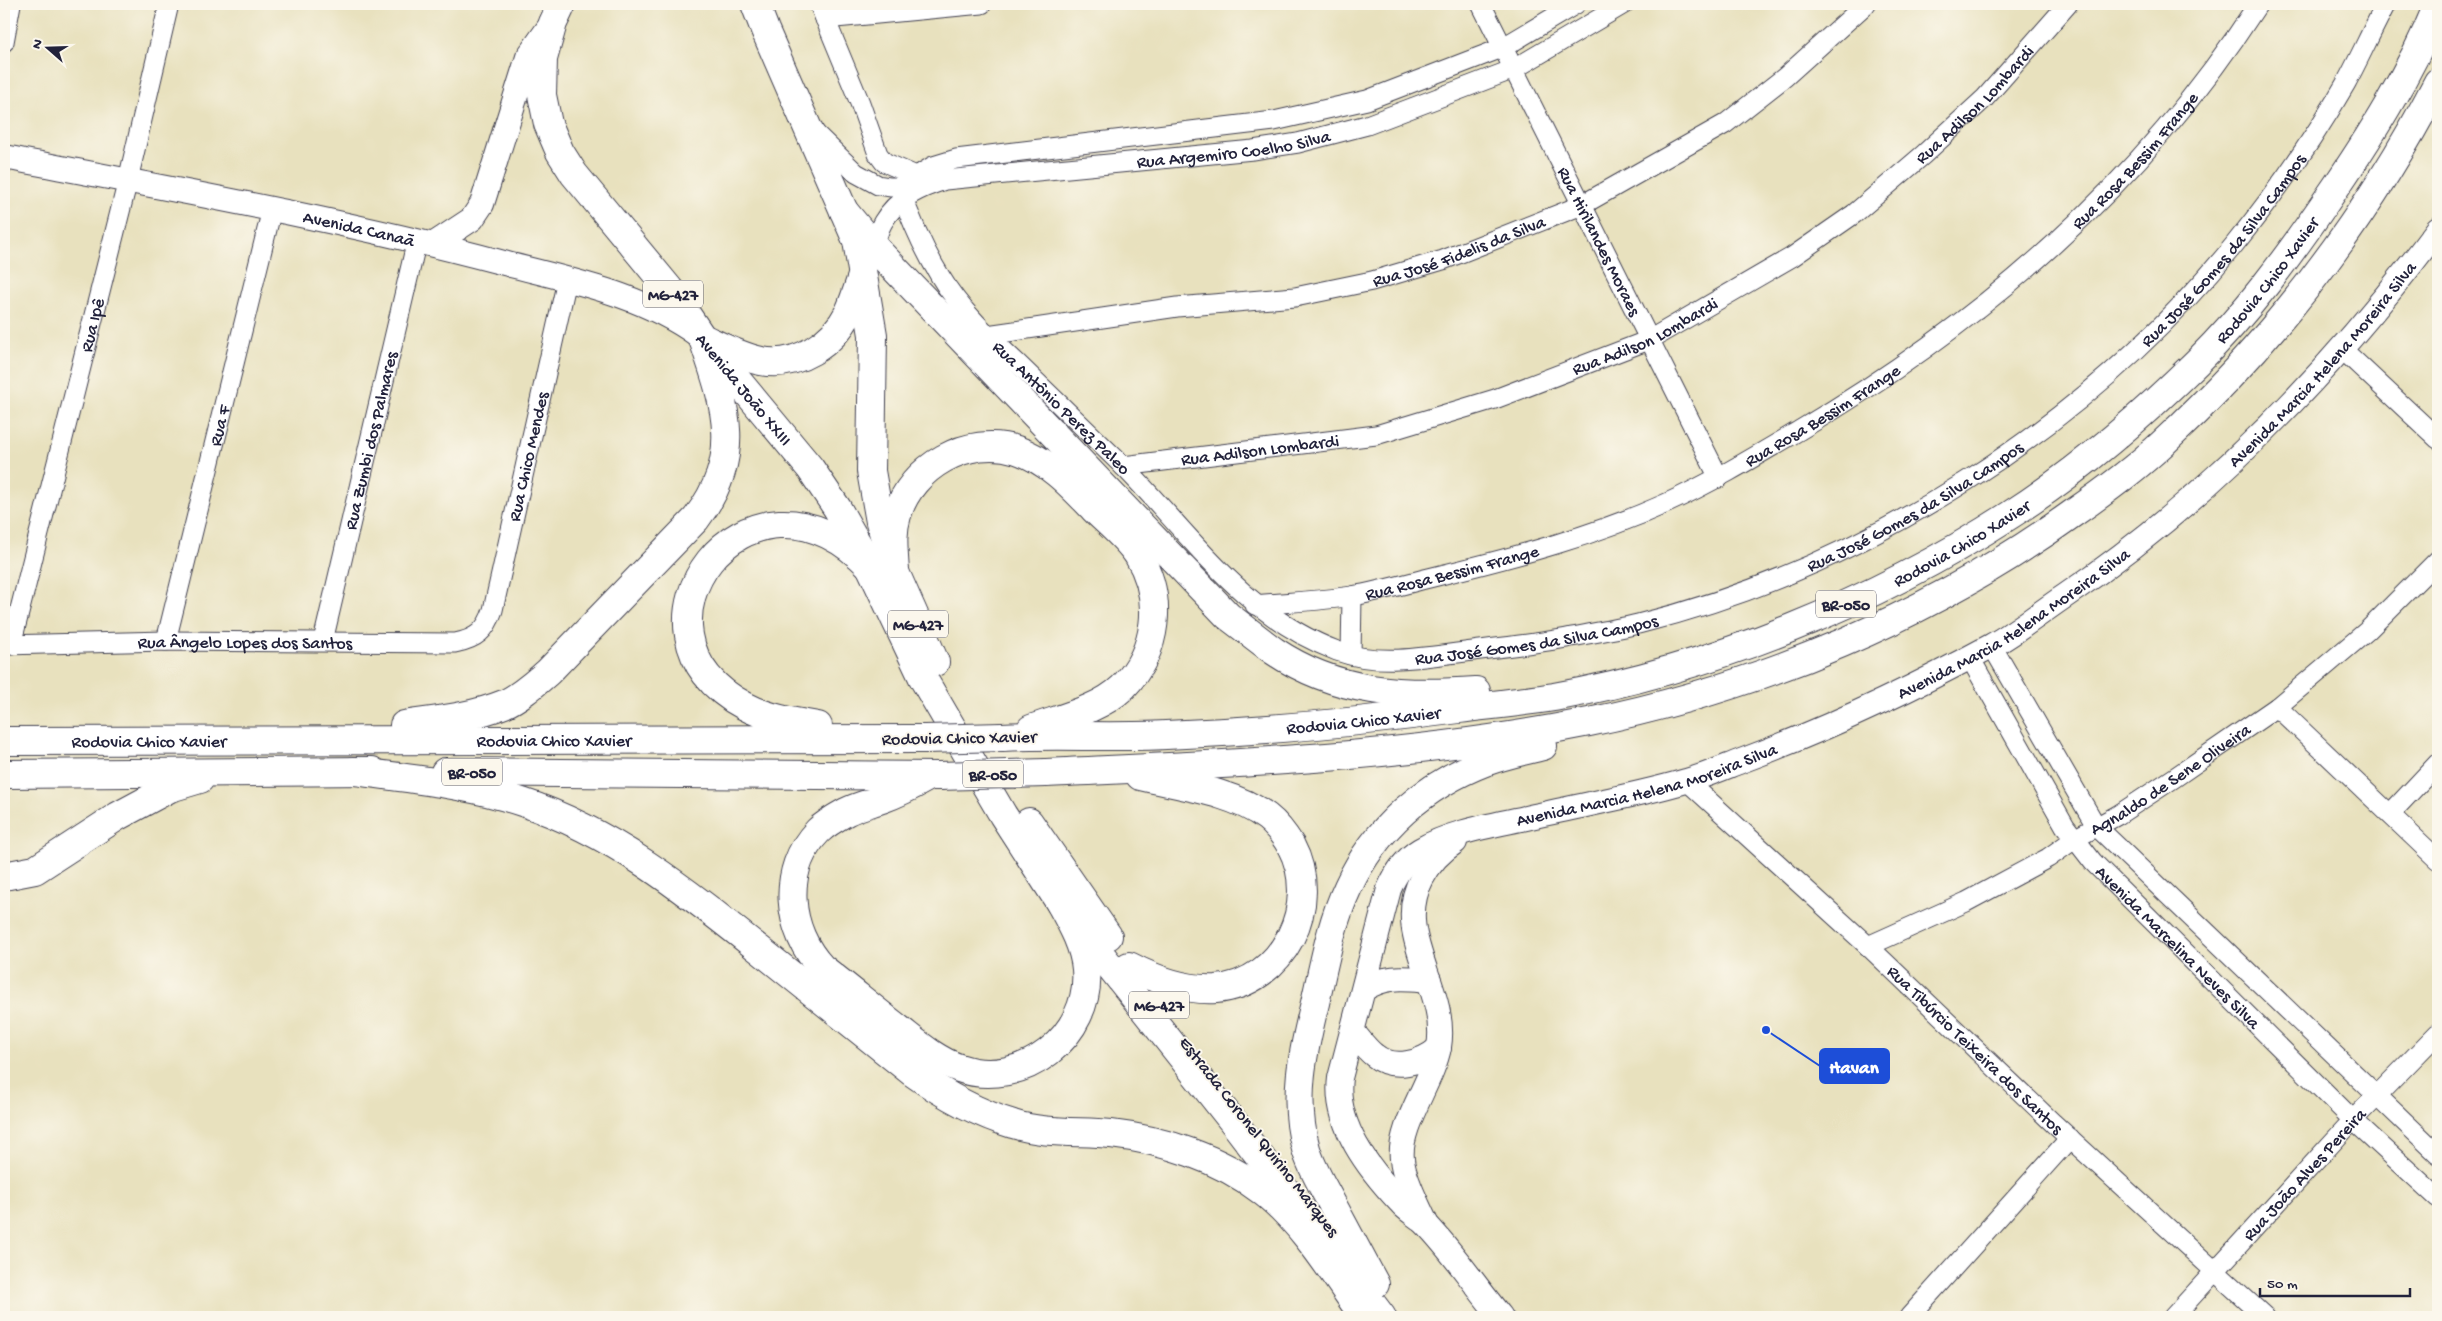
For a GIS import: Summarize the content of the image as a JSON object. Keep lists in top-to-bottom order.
{
  "streets": {
    "main road": [
      "Rodovia Chico Xavier",
      "MG-427",
      "Avenida João XXIII",
      "BR-050",
      "Estrada Coronel Quirino Marques"
    ],
    "street": [
      "Rua Adilson Lombardi",
      "Rua Argemiro Coelho Silva",
      "Rua Rosa Bessim Frange",
      "Avenida Canaã",
      "Rua Hirilandes Moraes",
      "Rua José Gomes da Silva Campos",
      "Rua José Fidelis da Silva",
      "Rua Ipê",
      "Avenida Marcia Helena Moreira Silva",
      "Rua Antônio Perez Paleo",
      "Rua F",
      "Rua Zumbi dos Palmares",
      "Rua Chico Mendes",
      "Rua Ângelo Lopes dos Santos",
      "Agnaldo de Sene Oliveira",
      "Avenida Marcelina Neves Silva",
      "Rua Tibúrcio Teixeira dos Santos",
      "Rua João Alves Pereira"
    ]
  },
  "crossings": [
    ["Rua Adilson Lombardi", "Rua Hirilandes Moraes"],
    ["Rua Adilson Lombardi", "Rua Antônio Perez Paleo"],
    ["Rua Argemiro Coelho Silva", "Rua Hirilandes Moraes"],
    ["Rua Argemiro Coelho Silva", "MG-427"],
    ["Rua Argemiro Coelho Silva", "Rua Antônio Perez Paleo"],
    ["Rua Rosa Bessim Frange", "Rua Hirilandes Moraes"],
    ["Rua Rosa Bessim Frange", "Rua José Gomes da Silva Campos"],
    ["Rua Rosa Bessim Frange", "Rua Antônio Perez Paleo"],
    ["Avenida Canaã", "Rua Ipê"],
    ["Avenida Canaã", "Avenida João XXIII"],
    ["Avenida Canaã", "Rua F"],
    ["Avenida Canaã", "Rua Zumbi dos Palmares"],
    ["Avenida Canaã", "Rua Chico Mendes"],
    ["Rua Hirilandes Moraes", "Rua José Fidelis da Silva"],
    ["Rua José Gomes da Silva Campos", "Rua Antônio Perez Paleo"],
    ["Rua José Fidelis da Silva", "Rua Antônio Perez Paleo"],
    ["MG-427", "Avenida João XXIII"],
    ["MG-427", "Estrada Coronel Quirino Marques"],
    ["Rua Ipê", "Rua Ângelo Lopes dos Santos"],
    ["Avenida Marcia Helena Moreira Silva", "Avenida Marcelina Neves Silva"],
    ["Avenida Marcia Helena Moreira Silva", "Rua Tibúrcio Teixeira dos Santos"],
    ["Avenida João XXIII", "Rua Zumbi dos Palmares"],
    ["Rua F", "Rua Ângelo Lopes dos Santos"],
    ["Rua Zumbi dos Palmares", "Rua Ângelo Lopes dos Santos"],
    ["Rua Chico Mendes", "Rua Ângelo Lopes dos Santos"],
    ["Agnaldo de Sene Oliveira", "Avenida Marcelina Neves Silva"],
    ["Agnaldo de Sene Oliveira", "Rua Tibúrcio Teixeira dos Santos"],
    ["Avenida Marcelina Neves Silva", "Rua João Alves Pereira"],
    ["Rua Tibúrcio Teixeira dos Santos", "Rua João Alves Pereira"]
  ],
  "places": ["Havan"],
  "scale_bar": "50 m",
  "north": "left"
}
